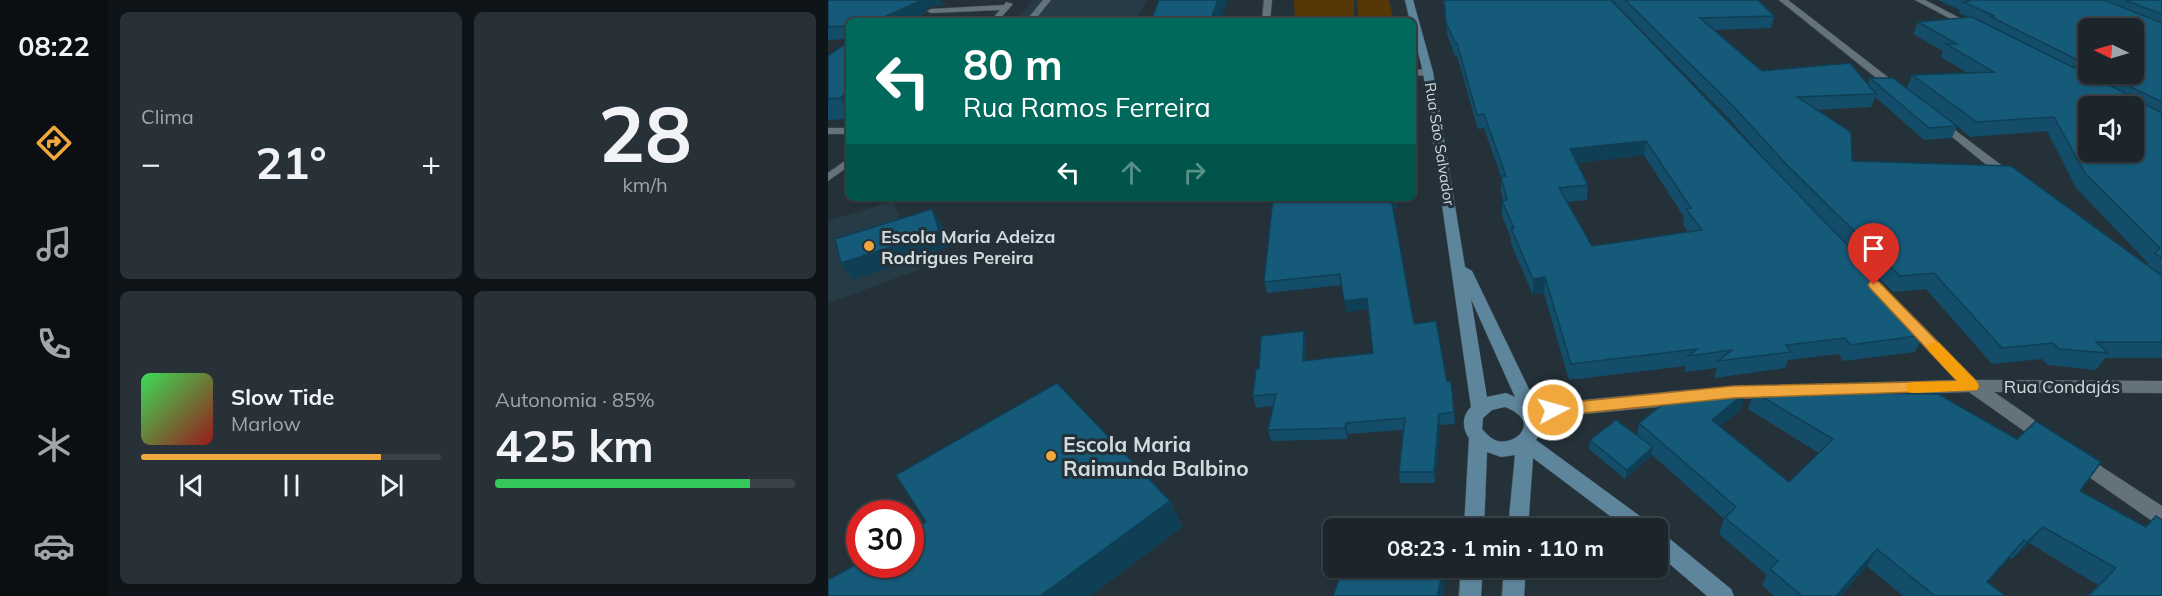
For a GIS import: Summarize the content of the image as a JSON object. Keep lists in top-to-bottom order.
{
  "streets": {
    "street": ["Rua São Salvador", "Rua Condajás"]
  },
  "crossings": [
    ["Rua São Salvador", "Rua Condajás"]
  ],
  "places": ["Escola Maria Adeiza Rodrigues Pereira", "Escola Maria Raimunda Balbino"],
  "north": "left",
  "page": {
    "tabs": "08:22",
    "tile": [
      "Clima",
      ["28", "km/h"],
      ["Autonomia · 85%", "425 km"]
    ],
    "turn": ["80 m", "Rua Ramos Ferreira"],
    "heat": ["−", "21°", "+"],
    "song": ["Slow Tide", "Marlow"],
    "limit": "30",
    "trip": "08:23 · 1 min · 110 m"
  }
}
